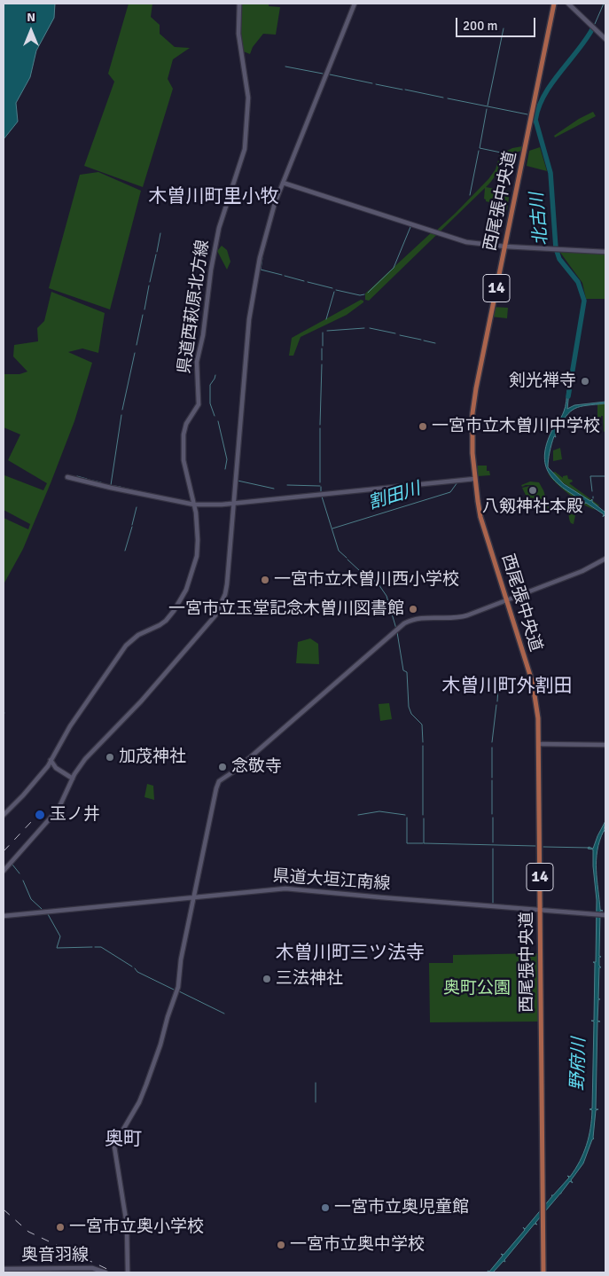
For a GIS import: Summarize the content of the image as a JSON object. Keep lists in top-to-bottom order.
{
  "streets": {
    "main road": ["西尾張中央道", "14"],
    "street": ["県道西萩原北方線", "県道大垣江南線", "奥音羽線"]
  },
  "crossings": [
    ["西尾張中央道", "県道大垣江南線"]
  ],
  "districts": [
    "木曽川町里小牧",
    "木曽川町外割田",
    "木曽川町三ツ法寺",
    "奥町"
  ],
  "water": ["北古川", "割田川", "野府川"],
  "parks": ["奥町公園"],
  "places": [
    "剣光禅寺",
    "一宮市立木曽川中学校",
    "八剱神社本殿",
    "一宮市立木曽川西小学校",
    "一宮市立玉堂記念木曽川図書館",
    "加茂神社",
    "念敬寺",
    "玉ノ井",
    "三法神社",
    "一宮市立奥児童館",
    "一宮市立奥小学校",
    "一宮市立奥中学校"
  ],
  "scale_bar": "200 m",
  "north": "top"
}
